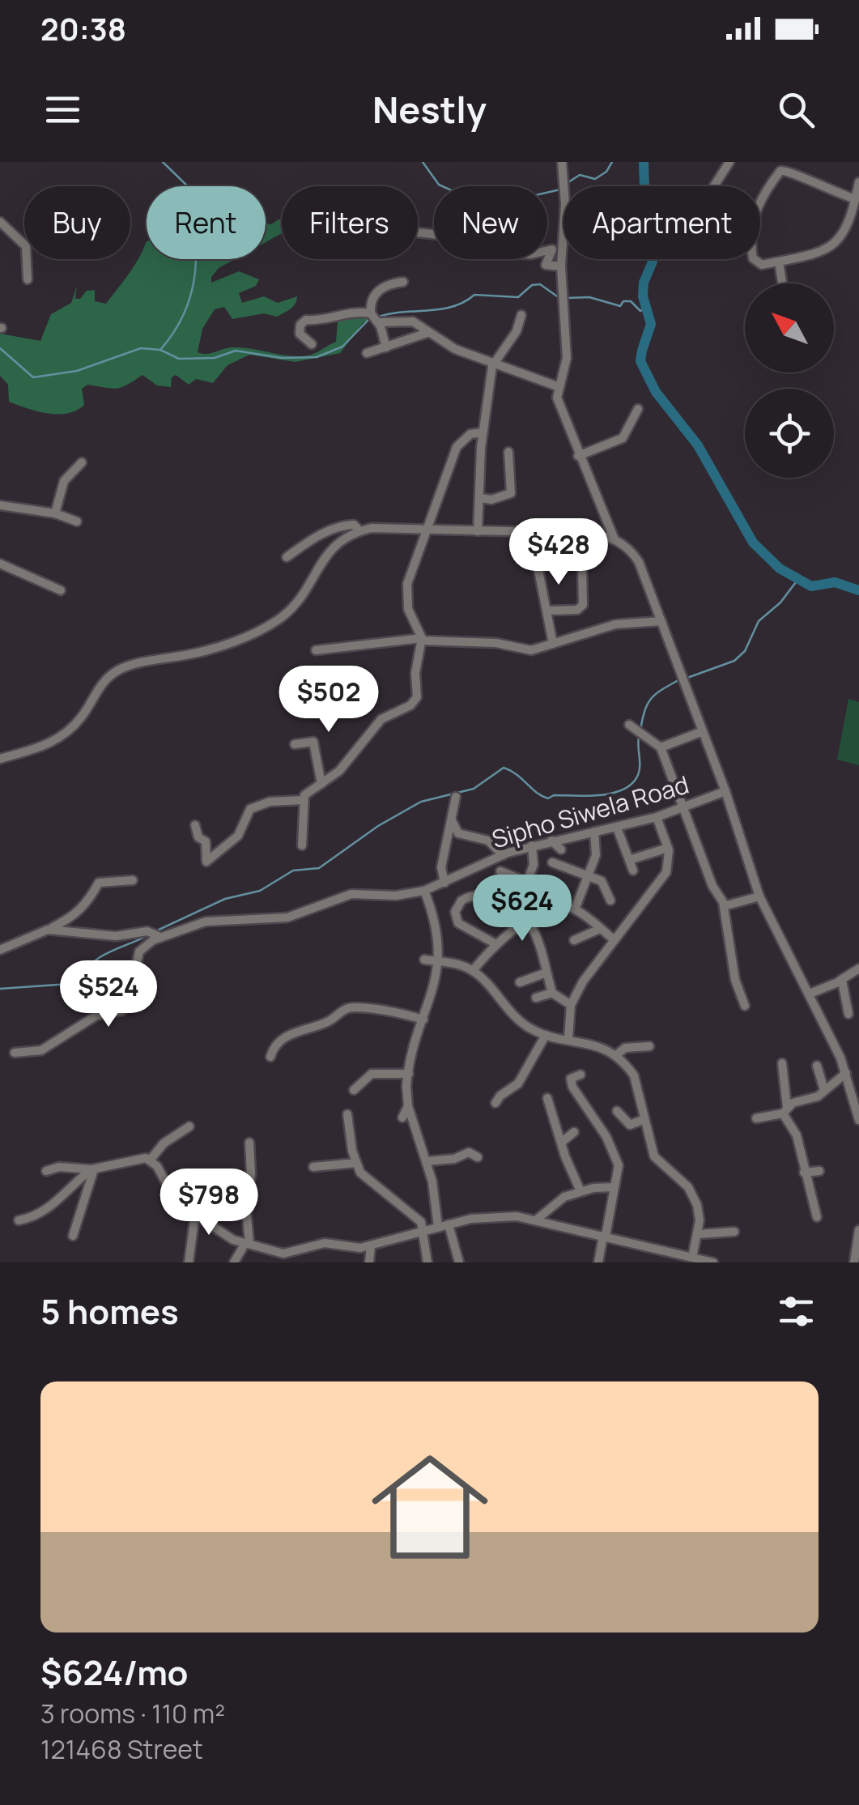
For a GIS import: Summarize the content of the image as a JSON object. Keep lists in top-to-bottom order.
{
  "streets": {
    "street": ["Sipho Siwela Road"]
  },
  "north": "top left",
  "page": {
    "status": "20:38",
    "header": "Nestly",
    "chip": [
      "Buy",
      "Rent",
      "Filters",
      "New",
      "Apartment"
    ],
    "price": [
      "$428",
      "$502",
      "$624",
      "$524",
      "$798"
    ],
    "heading": "5 homes",
    "list": [
      {
        "name": "$624/mo",
        "note": "3 rooms · 110 m² · 121468 Street"
      }
    ]
  }
}
